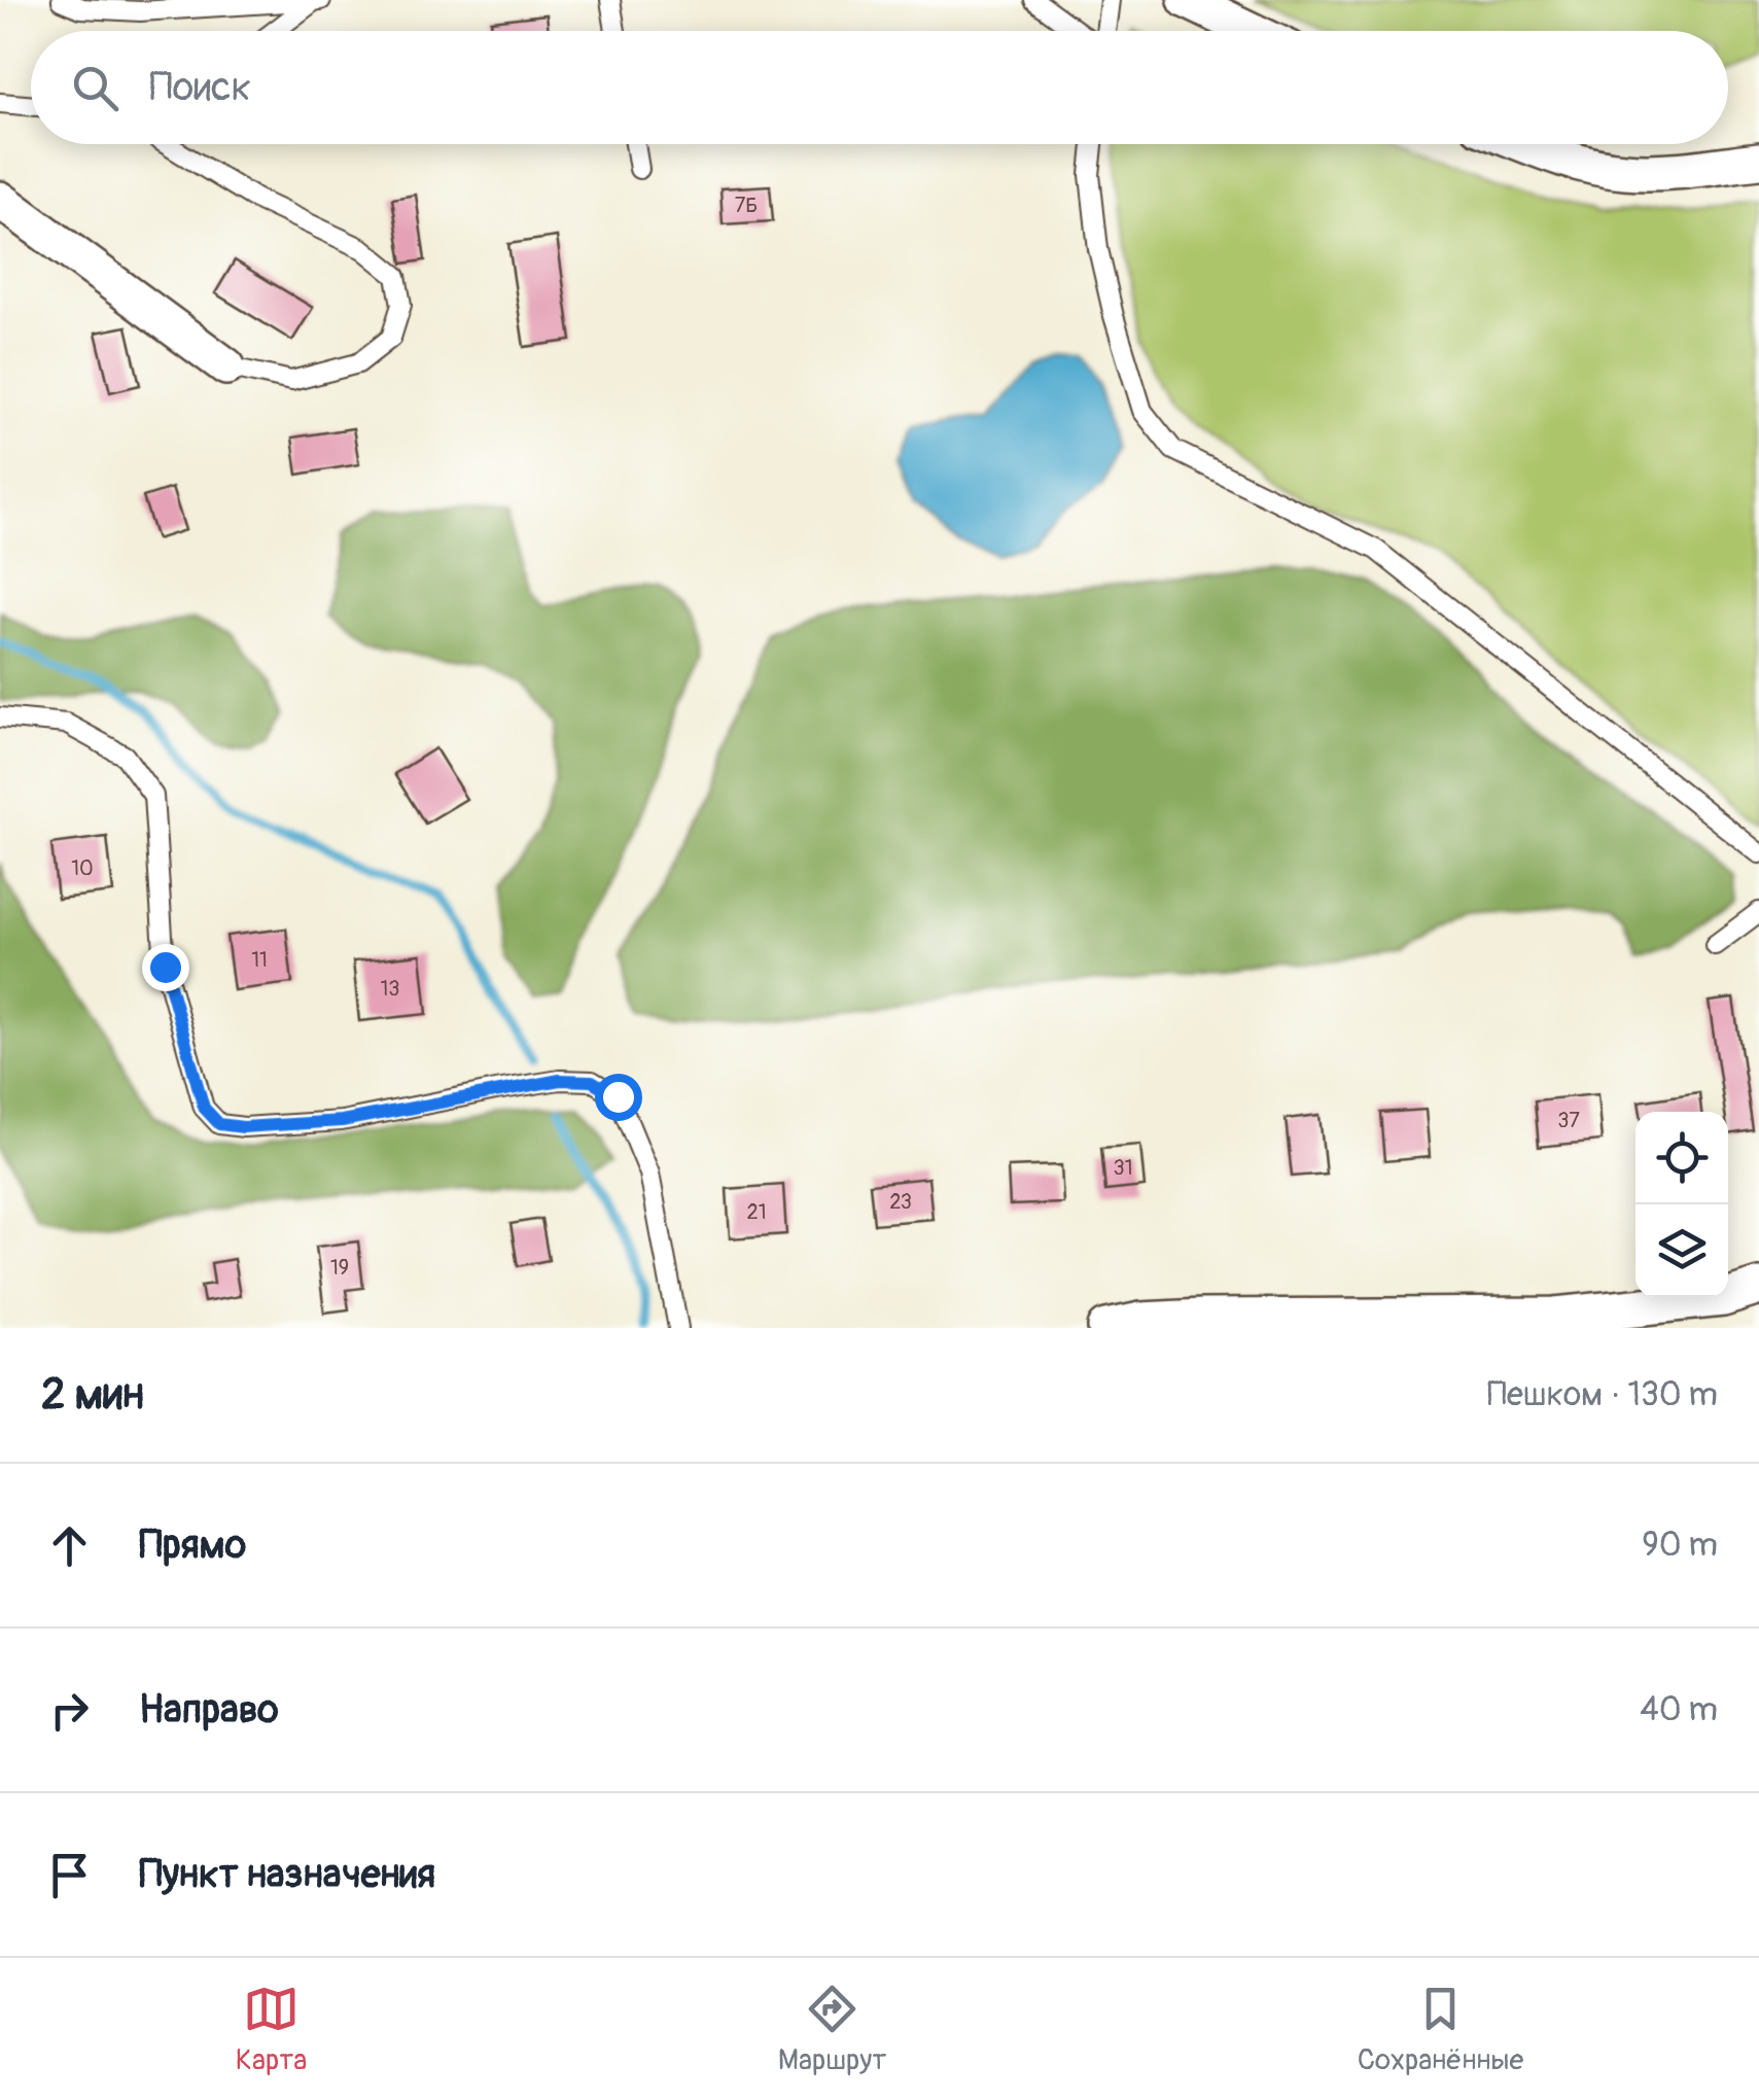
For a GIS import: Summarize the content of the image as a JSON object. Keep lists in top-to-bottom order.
{
  "house_numbers": [
    "7Б",
    "10",
    "11",
    "13",
    "37",
    "31",
    "23",
    "21",
    "19"
  ],
  "page": {
    "search": "Поиск",
    "heading": ["2 мин", "Пешком · 130 m"],
    "list": [
      ["Прямо", "90 m"],
      ["Направо", "40 m"],
      "Пункт назначения"
    ],
    "nav": ["Карта", "Маршрут", "Сохранённые"]
  }
}
